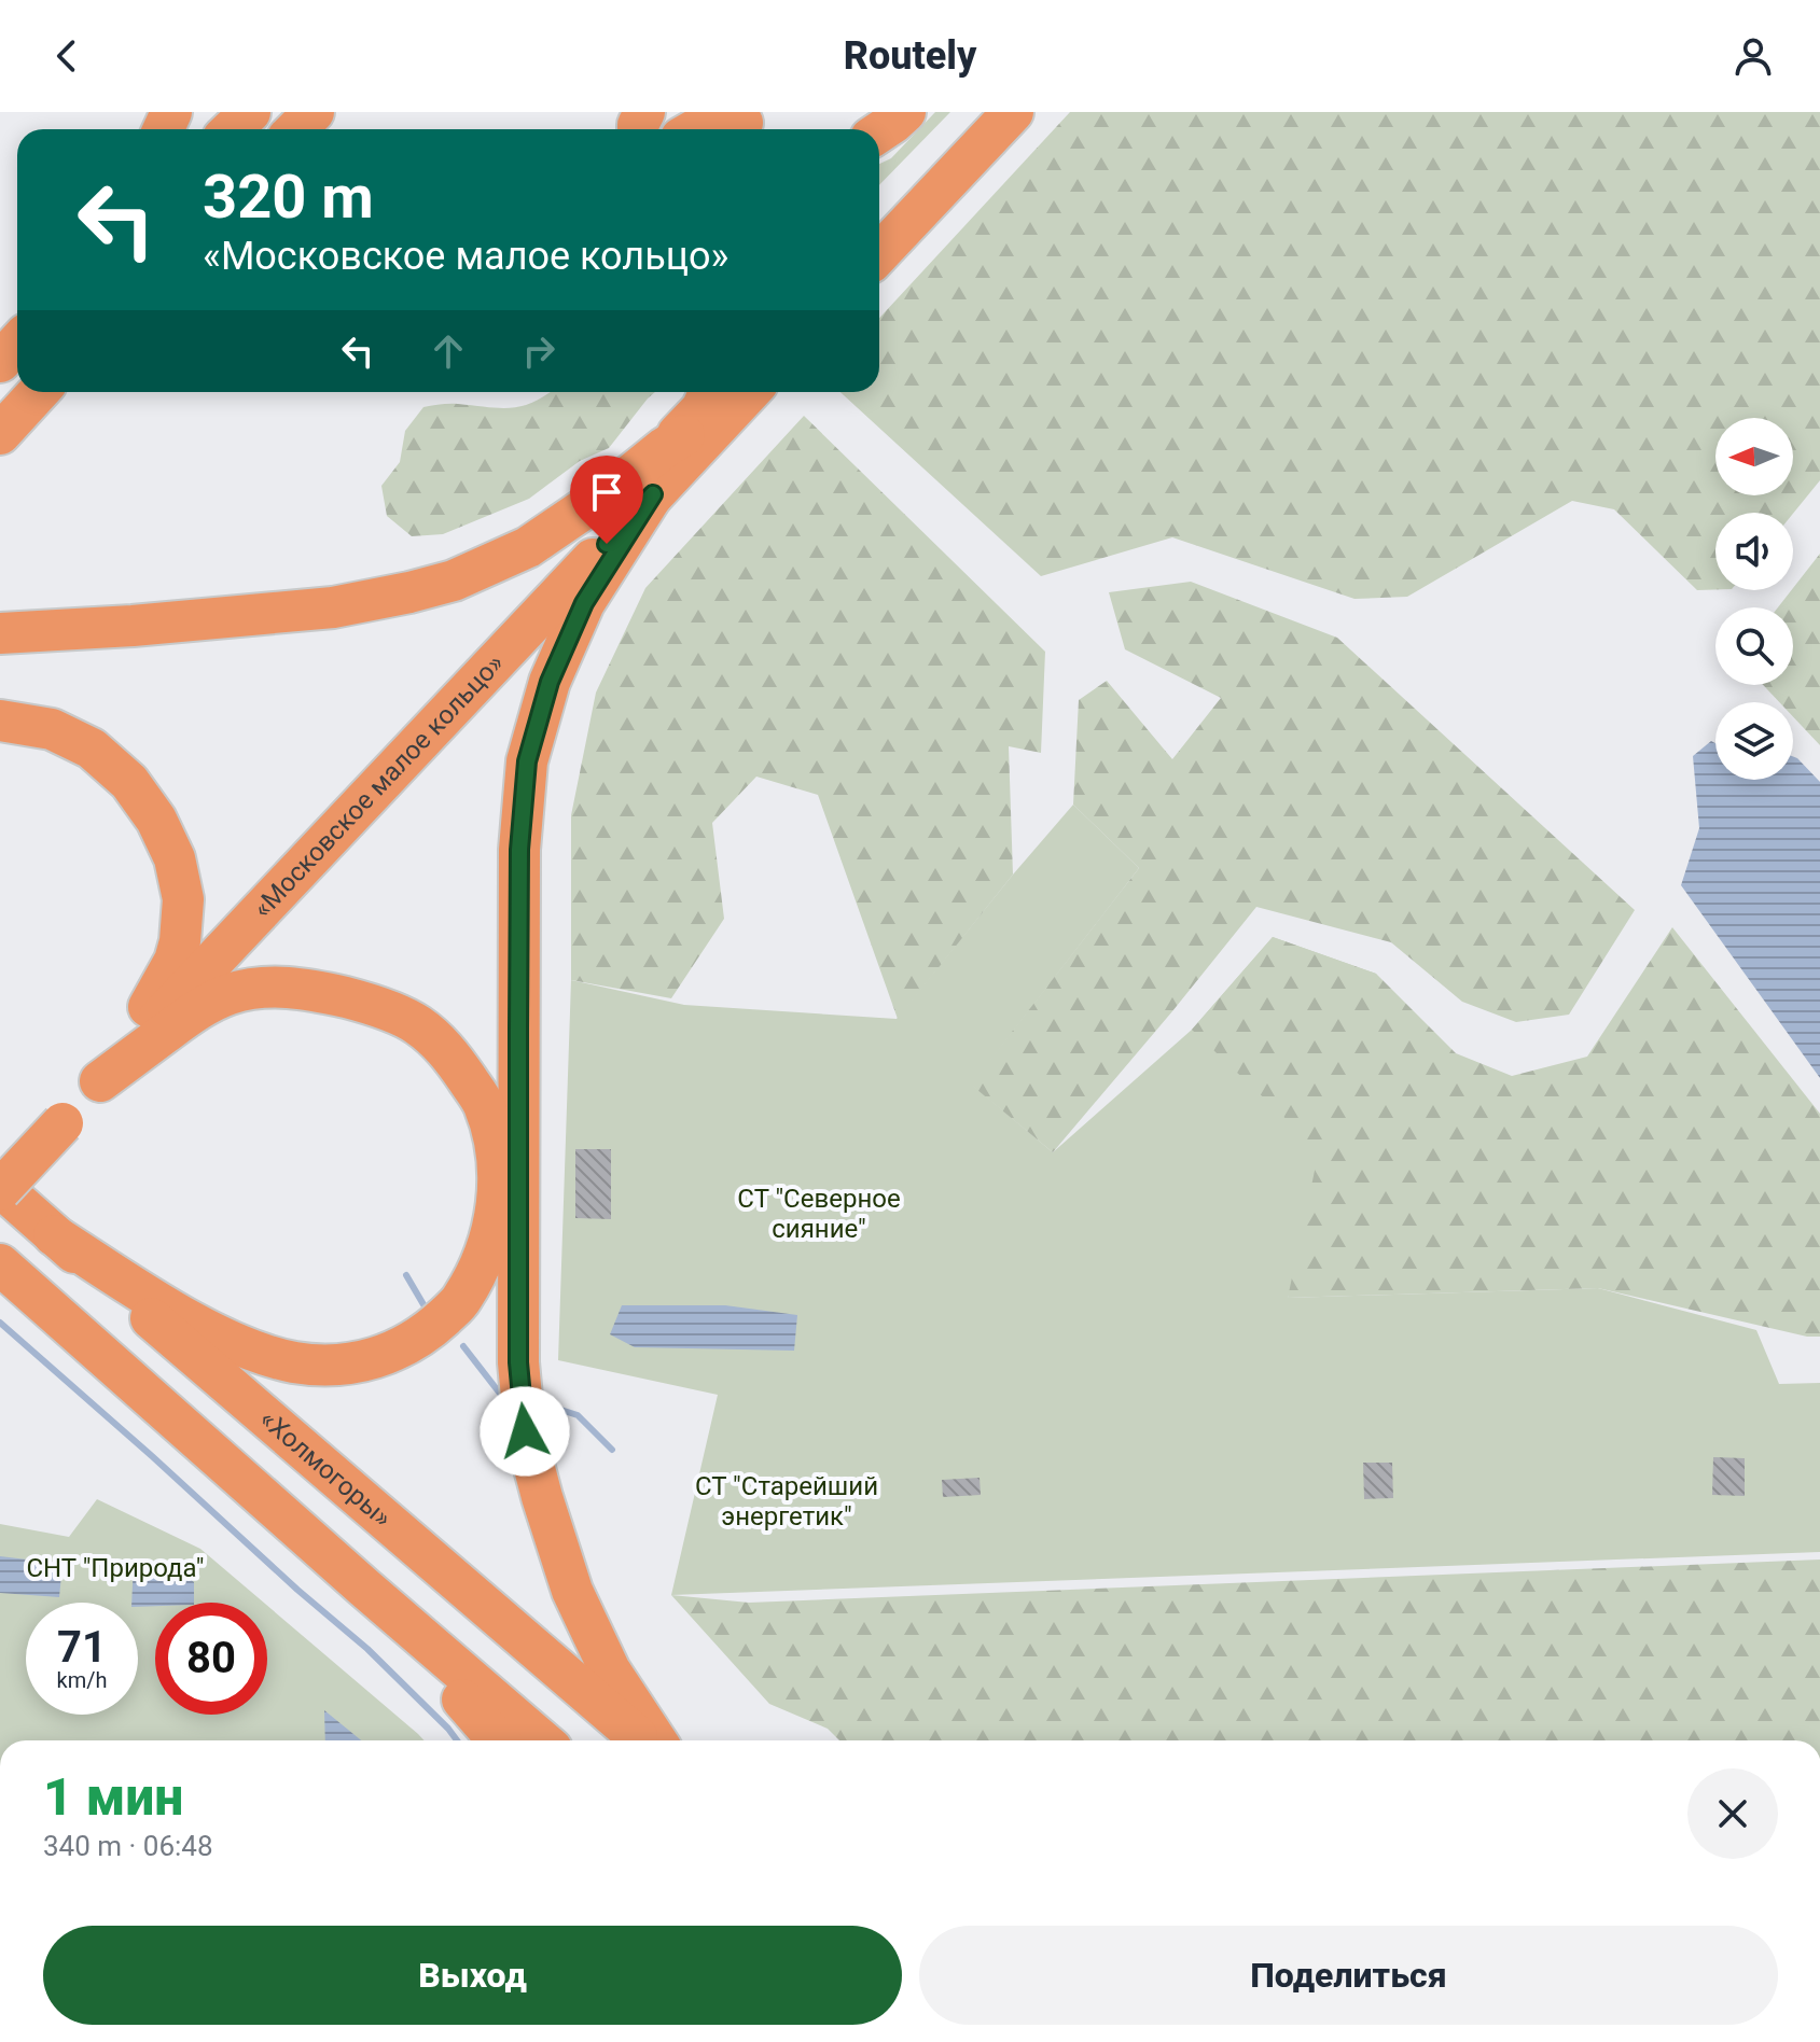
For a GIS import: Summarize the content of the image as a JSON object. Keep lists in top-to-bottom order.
{
  "streets": {
    "highway": ["«Московское малое кольцо»", "«Холмогоры»"]
  },
  "crossings": [
    ["«Московское малое кольцо»", "«Холмогоры»"]
  ],
  "parks": ["СТ \"Северное сияние\"", "СТ \"Старейший энергетик\"", "СНТ \"Природа\""],
  "north": "left",
  "page": {
    "header": "Routely",
    "turn": ["320 m", "«Московское малое кольцо»"],
    "speed": "71 km/h",
    "limit": "80",
    "heading": ["1 мин", "340 m · 06:48"],
    "buttons": ["Выход", "Поделиться"]
  }
}
